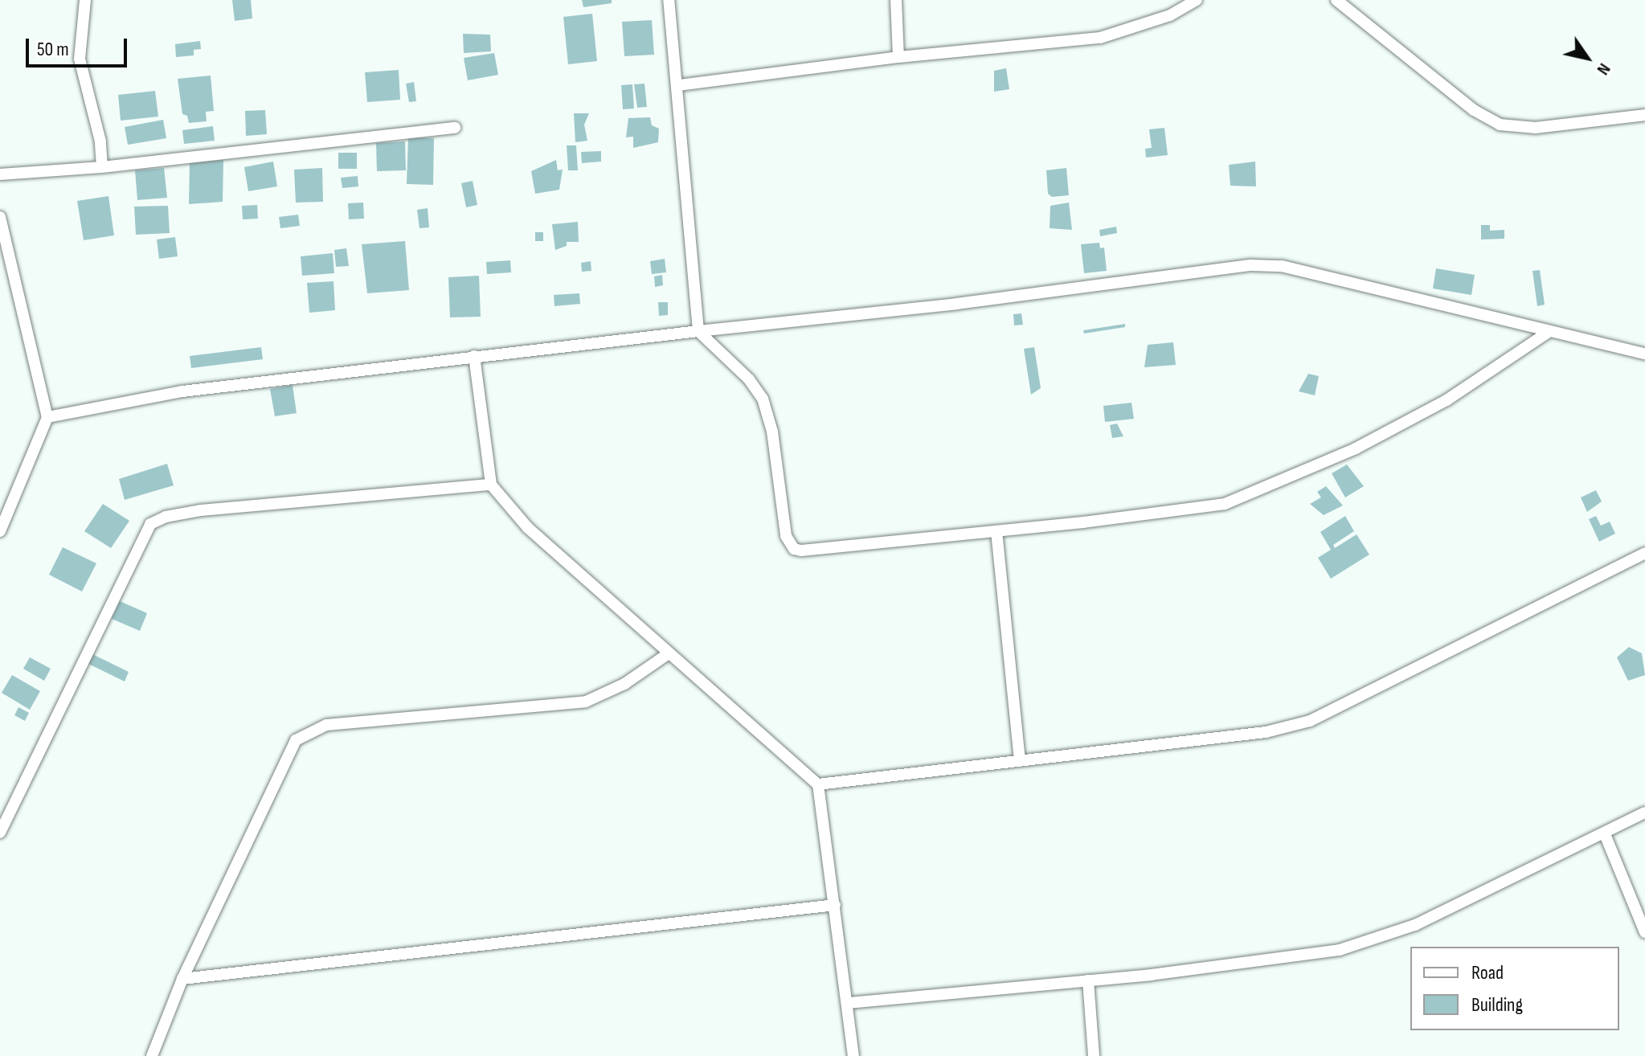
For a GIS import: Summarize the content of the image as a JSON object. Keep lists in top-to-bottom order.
{
  "legend": ["Road", "Building"],
  "scale_bar": "50 m",
  "north": "bottom right"
}
